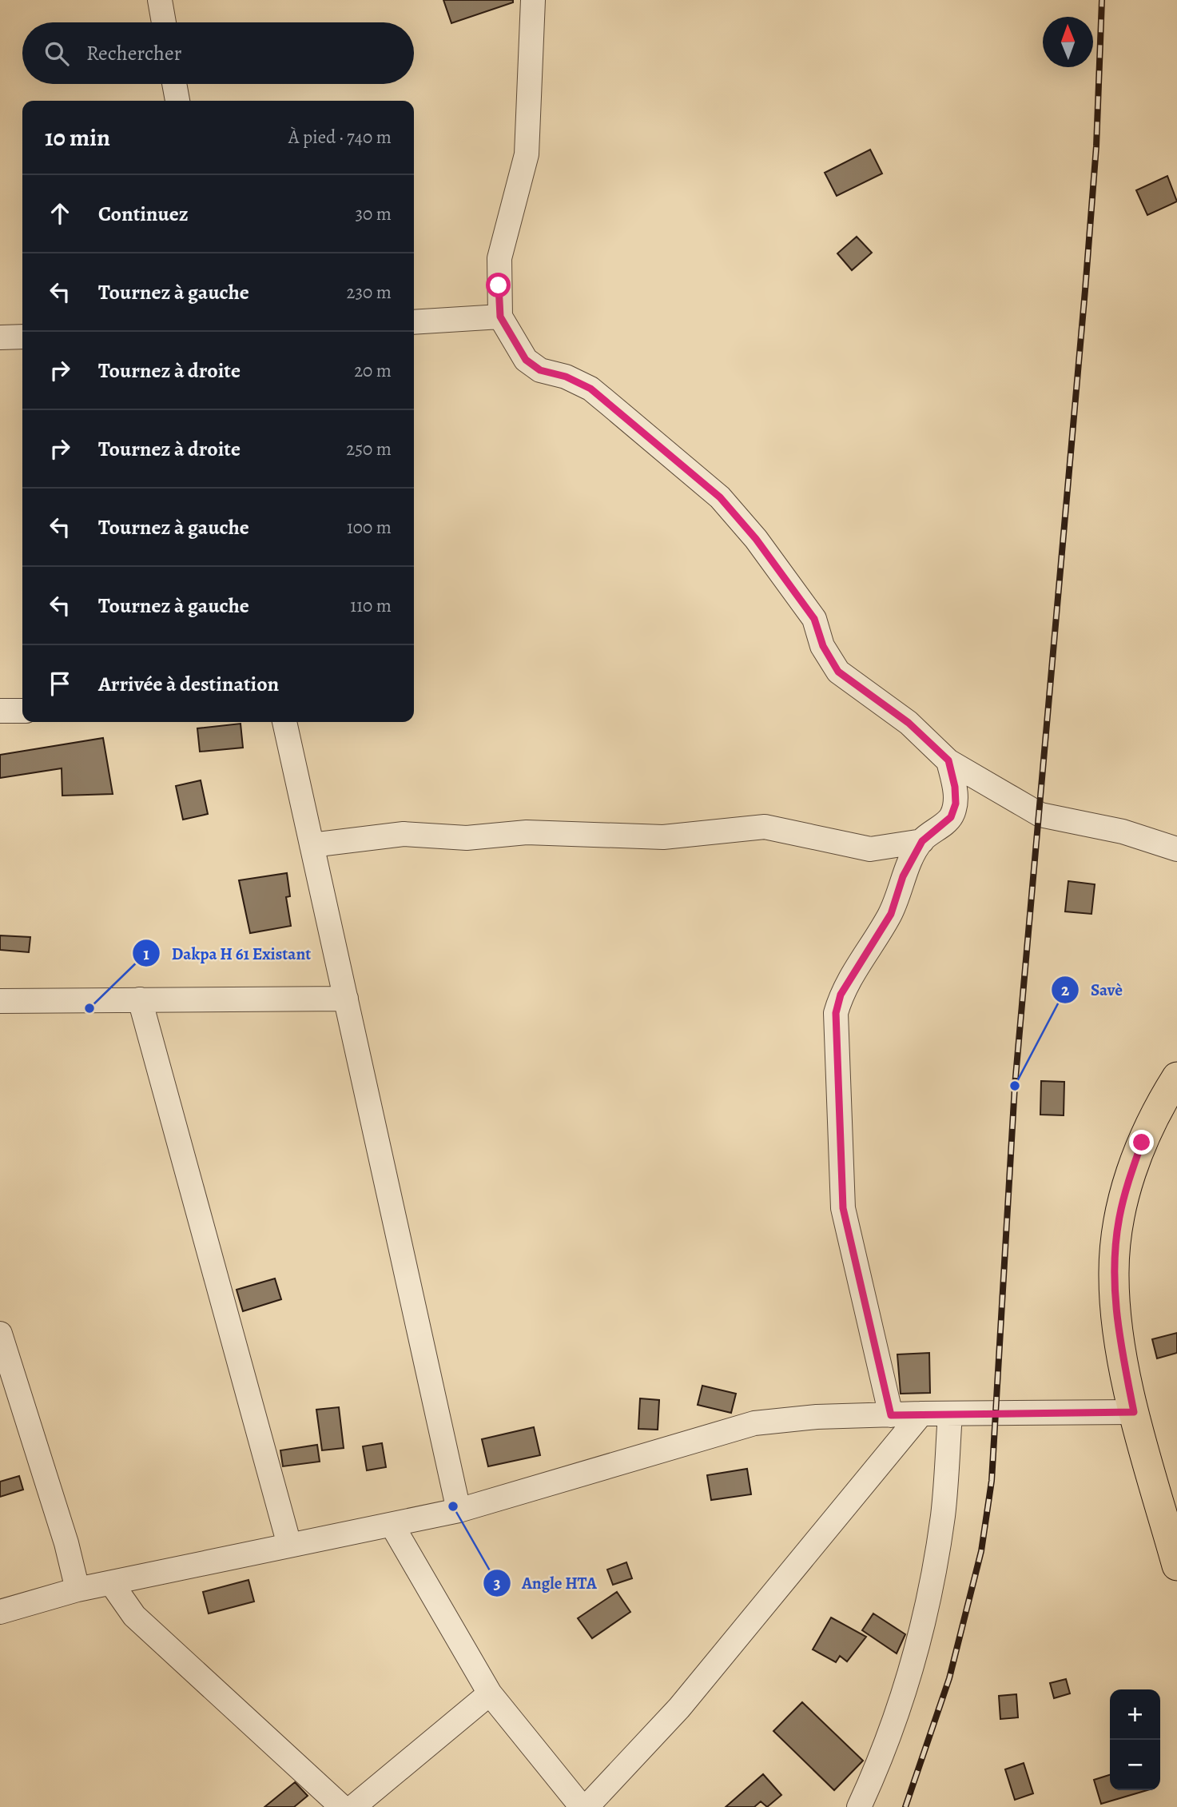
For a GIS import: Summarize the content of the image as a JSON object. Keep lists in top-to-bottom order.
{
  "places": ["Dakpa H 61 Existant", "Savè", "Angle HTA"],
  "north": "top",
  "page": {
    "search": "Rechercher",
    "heading": ["10 min", "À pied · 740 m"],
    "list": [
      ["Continuez", "30 m"],
      ["Tournez à gauche", "230 m"],
      ["Tournez à droite", "20 m"],
      ["Tournez à droite", "250 m"],
      ["Tournez à gauche", "100 m"],
      ["Tournez à gauche", "110 m"],
      "Arrivée à destination"
    ],
    "map_buttons": ["+", "−"]
  }
}
